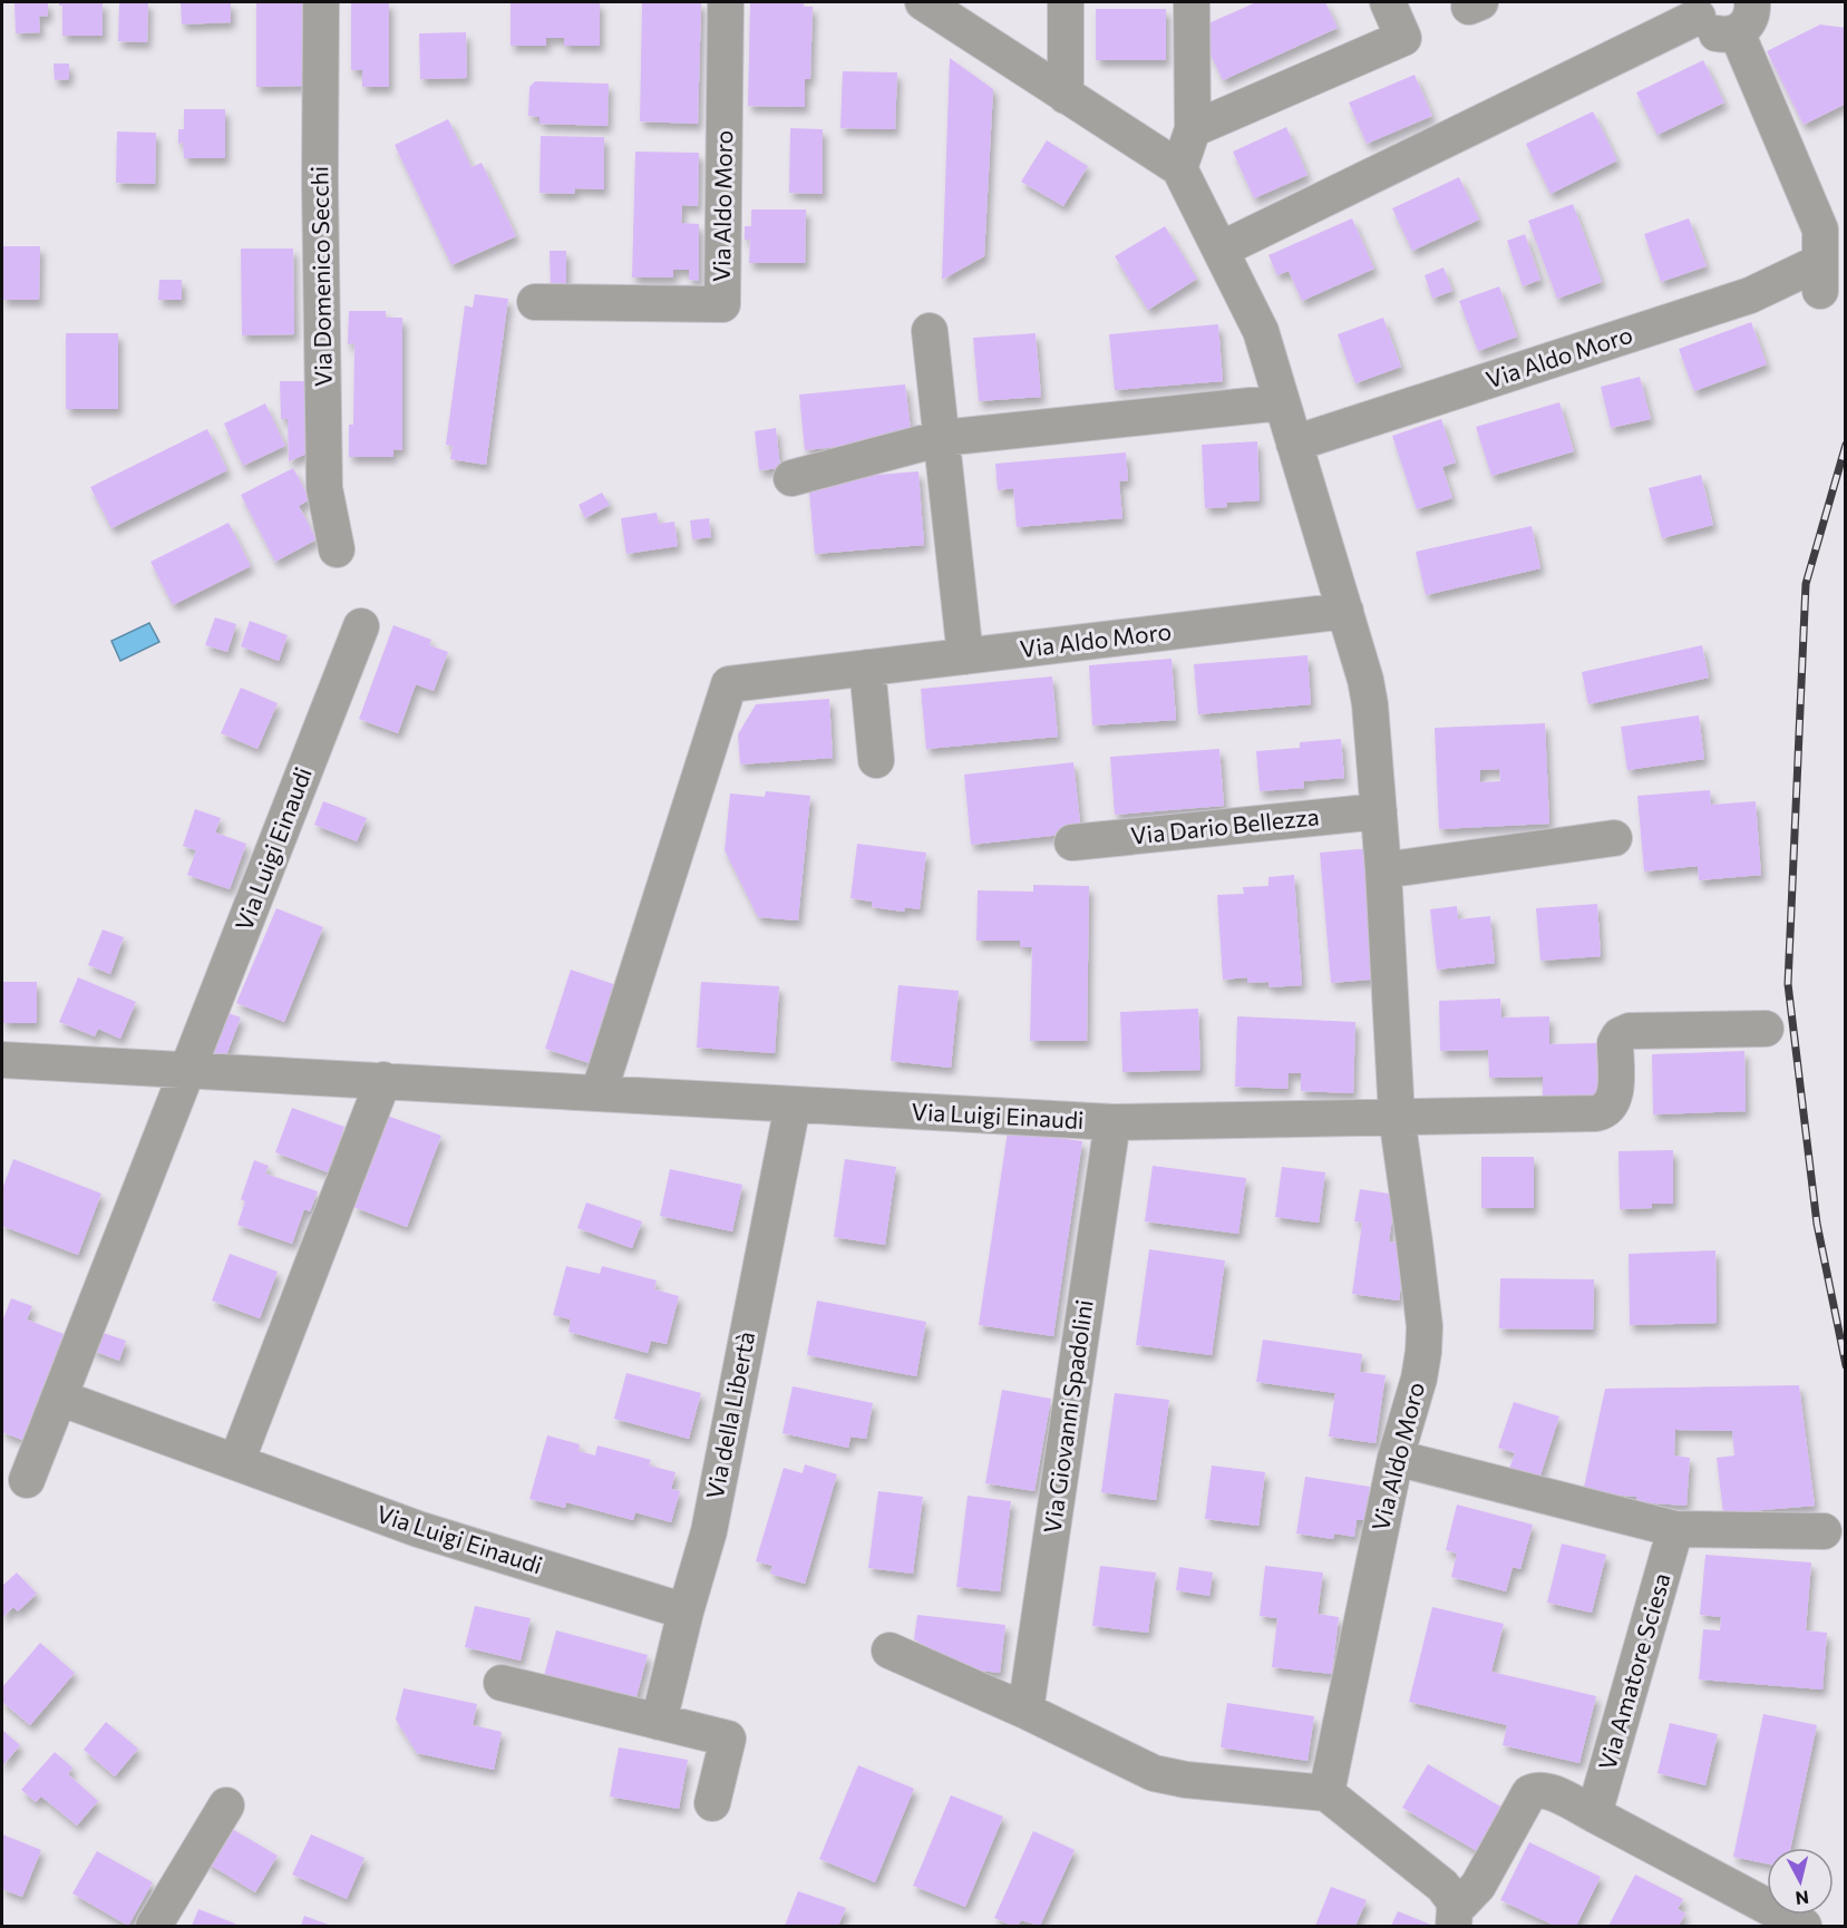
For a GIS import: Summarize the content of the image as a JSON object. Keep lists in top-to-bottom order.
{
  "streets": {
    "street": [
      "Via Aldo Moro",
      "Via Domenico Secchi",
      "Via Dario Bellezza",
      "Via Luigi Einaudi",
      "Via della Libertà",
      "Via Giovanni Spadolini",
      "Via Amatore Sciesa"
    ]
  },
  "crossings": [
    ["Via Aldo Moro", "Via Dario Bellezza"],
    ["Via Aldo Moro", "Via Luigi Einaudi"],
    ["Via Luigi Einaudi", "Via della Libertà"],
    ["Via Luigi Einaudi", "Via Giovanni Spadolini"]
  ],
  "north": "bottom"
}
